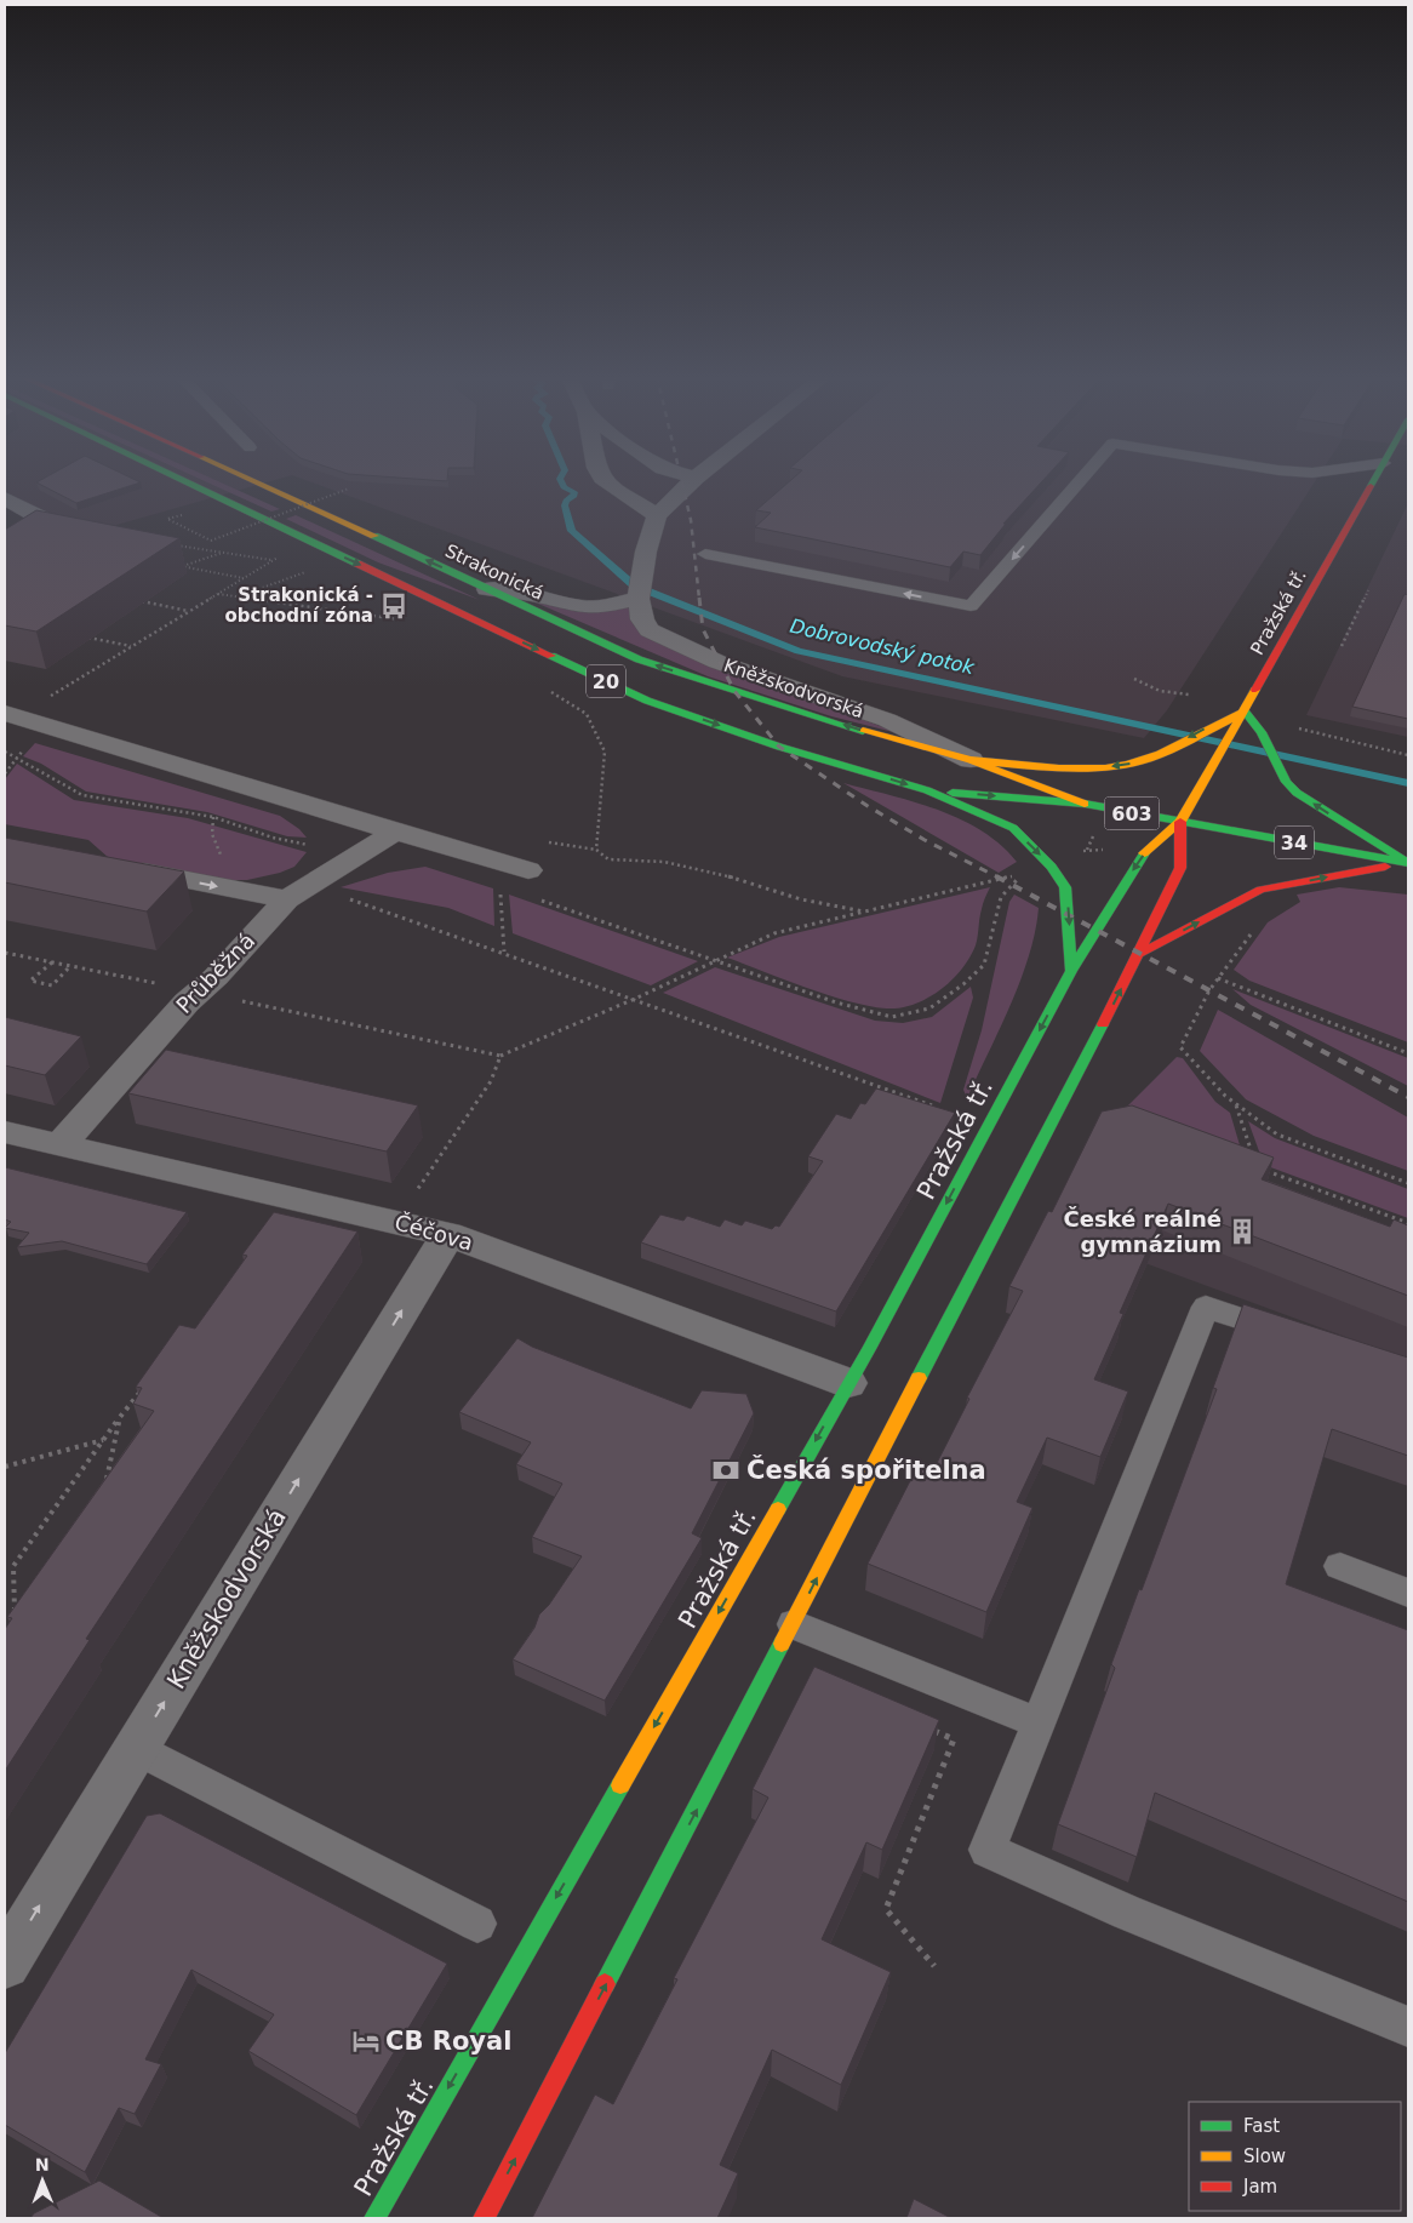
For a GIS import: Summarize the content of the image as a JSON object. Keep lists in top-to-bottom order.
{
  "streets": {
    "main road": [
      "Strakonická",
      "Pražská tř.",
      "20",
      "603",
      "34"
    ],
    "street": ["Kněžskodvorská", "Průběžná", "Čéčova"]
  },
  "crossings": [
    ["Strakonická", "20"],
    ["Strakonická", "Kněžskodvorská"],
    ["Pražská tř.", "603"],
    ["Pražská tř.", "34"],
    ["Pražská tř.", "Čéčova"],
    ["20", "Kněžskodvorská"],
    ["20", "603"],
    ["Kněžskodvorská", "Čéčova"],
    ["603", "34"],
    ["Průběžná", "Čéčova"]
  ],
  "one_way": ["Kněžskodvorská"],
  "water": ["Dobrovodský potok"],
  "places": {
    "bus stop": ["Strakonická - obchodní zóna"],
    "building": ["České reálné gymnázium"],
    "bank": ["Česká spořitelna"],
    "hotel": ["CB Royal"]
  },
  "legend": ["Fast", "Slow", "Jam"],
  "north": "top"
}
